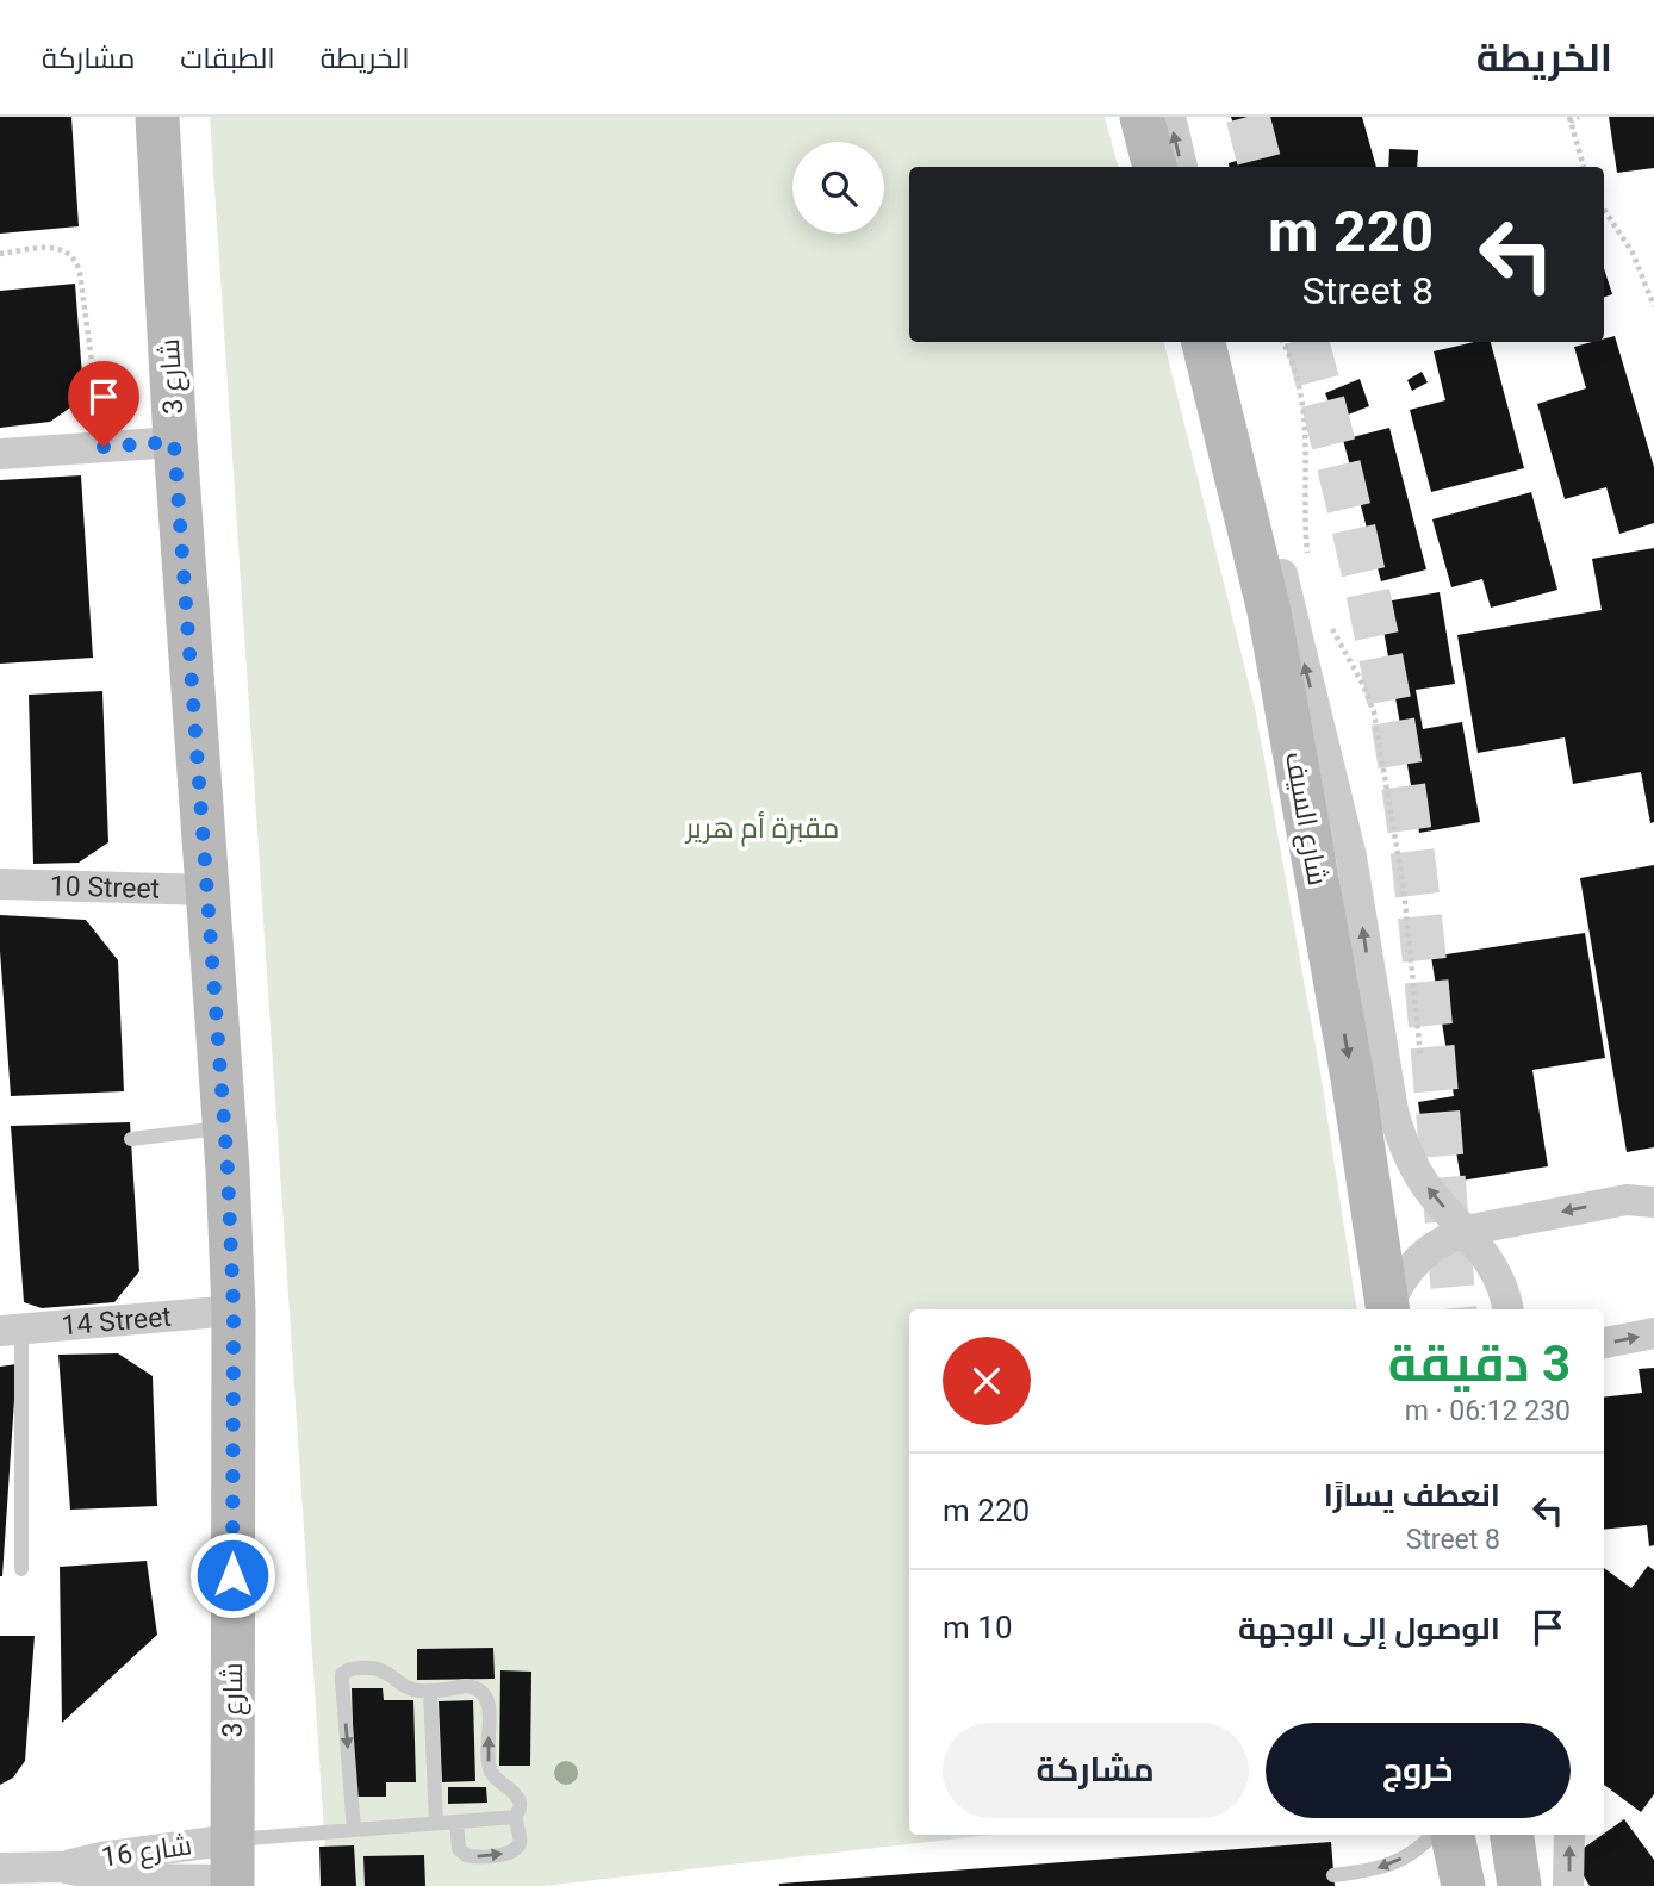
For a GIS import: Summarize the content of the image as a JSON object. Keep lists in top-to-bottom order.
{
  "streets": {
    "main road": ["شارع 3", "شارع السيف"],
    "street": ["10 Street", "14 Street", "شارع 16"]
  },
  "crossings": [
    ["شارع 3", "10 Street"],
    ["شارع 3", "14 Street"],
    ["شارع 3", "شارع 16"]
  ],
  "parks": ["مقبرة أم هرير"],
  "page": {
    "header": "الخريطة",
    "nav": ["الخريطة", "الطبقات", "مشاركة"],
    "turn": ["220 m", "8 Street"],
    "heading": ["3 دقيقة", "230 m · 06:12"],
    "list": [
      {
        "name": "انعطف يسارًا",
        "note": "8 Street",
        "value": "220 m"
      },
      {
        "name": "الوصول إلى الوجهة",
        "value": "10 m"
      }
    ],
    "buttons": ["خروج", "مشاركة"]
  }
}
